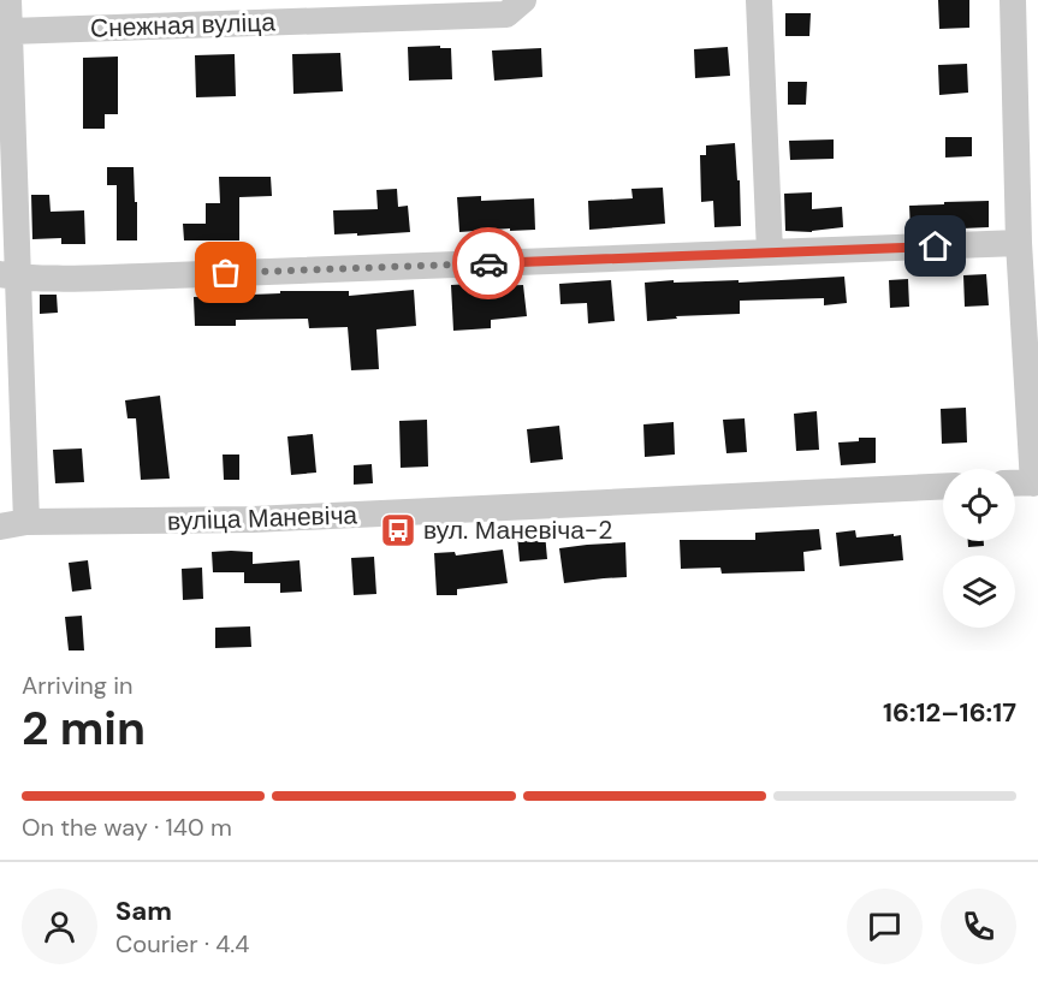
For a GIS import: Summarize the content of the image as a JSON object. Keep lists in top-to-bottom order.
{
  "streets": {
    "street": ["Снежная вуліца", "вуліца Маневіча"]
  },
  "places": {
    "bus stop": ["вул. Маневіча-2"]
  },
  "page": {
    "heading": ["2 min", "Arriving in", "16:12–16:17"],
    "panel": ["Sam", "Courier · 4.4"],
    "bar": "On the way · 140 m"
  }
}
